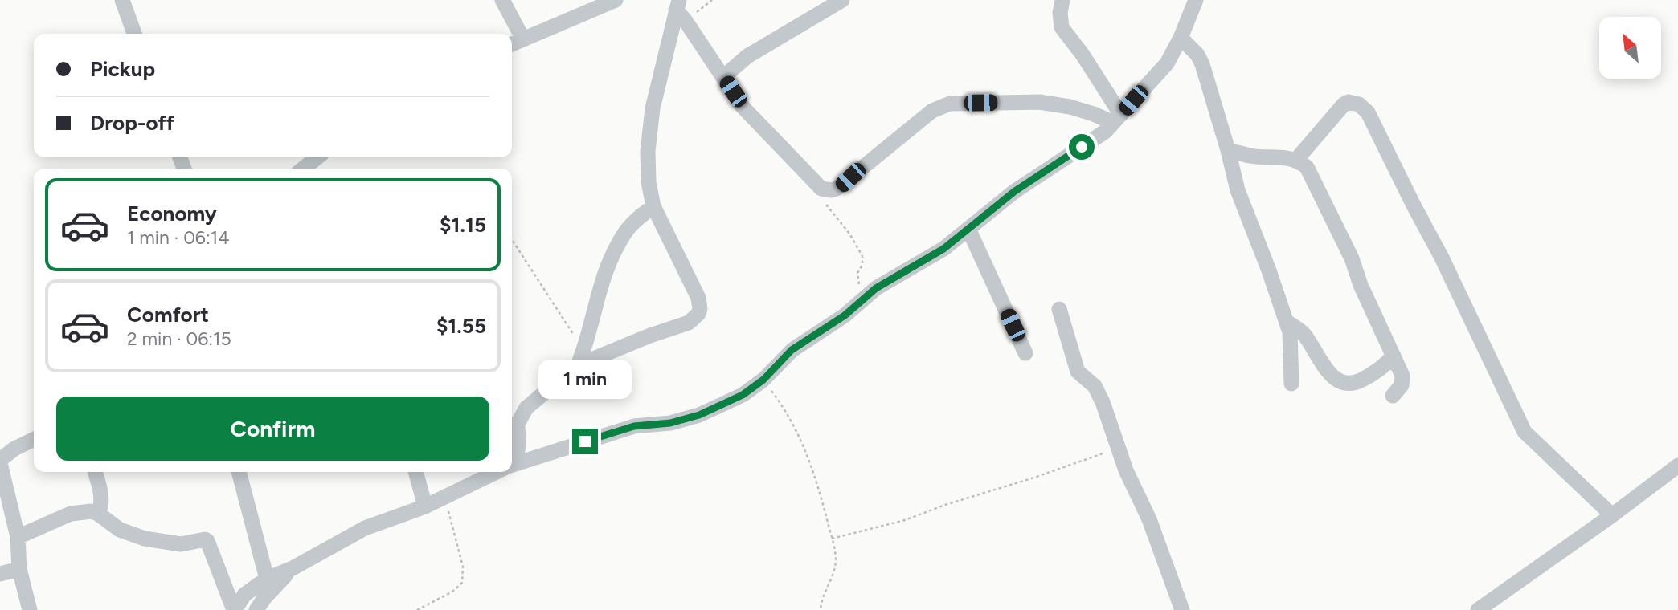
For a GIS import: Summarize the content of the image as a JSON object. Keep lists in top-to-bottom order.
{
  "north": "top left",
  "page": {
    "banner": ["Pickup", "Drop-off"],
    "list": [
      {
        "name": "Economy",
        "note": "1 min · 06:14",
        "value": "$1.15"
      },
      {
        "name": "Comfort",
        "note": "2 min · 06:15",
        "value": "$1.55"
      }
    ],
    "bubble": "1 min",
    "buttons": "Confirm"
  }
}
